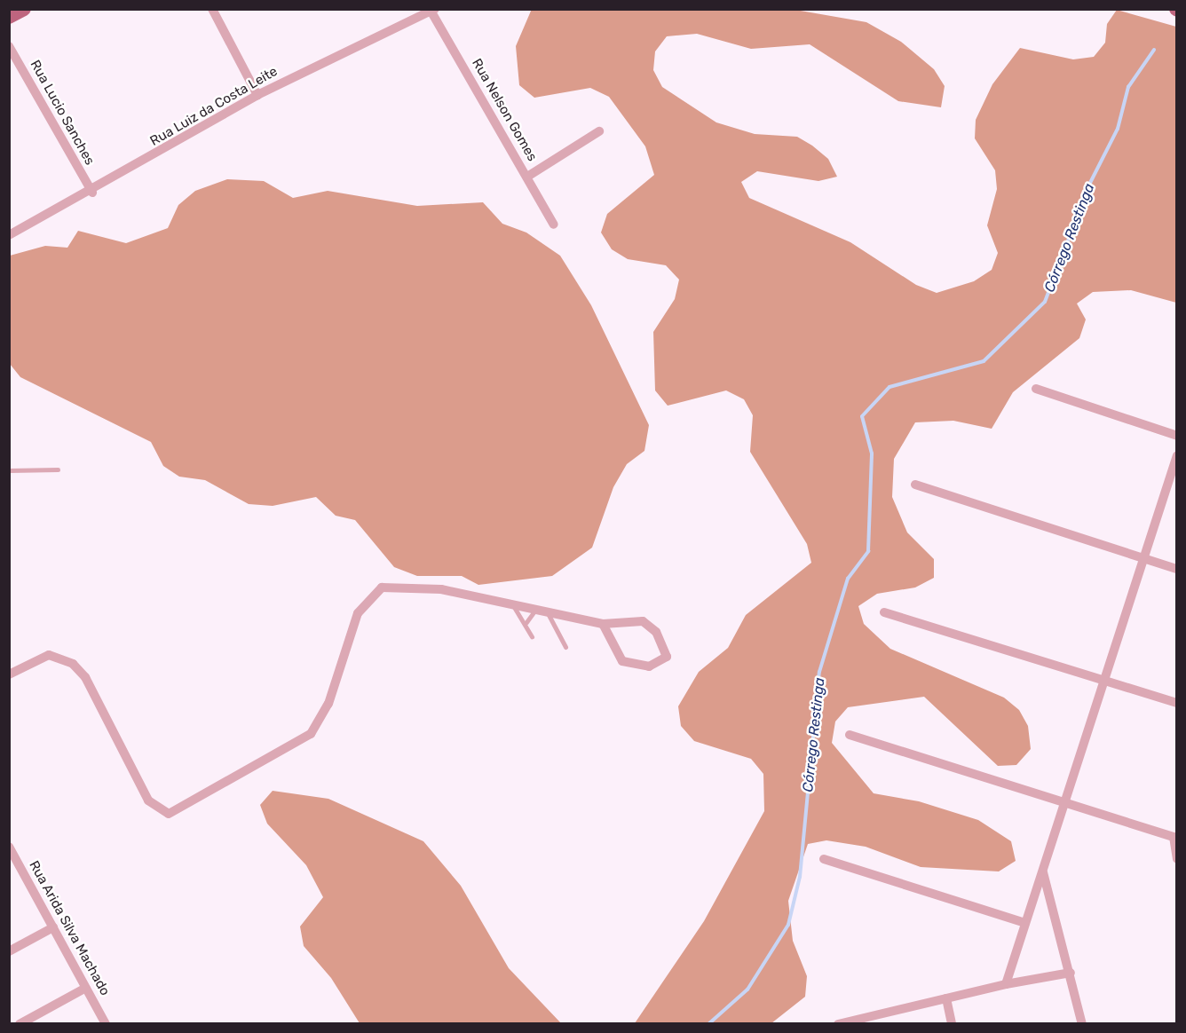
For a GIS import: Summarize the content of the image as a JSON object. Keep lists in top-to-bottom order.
{
  "streets": {
    "street": [
      "Rua Luiz da Costa Leite",
      "Rua Nelson Gomes",
      "Rua Lucio Sanches",
      "Rua Arida Silva Machado"
    ]
  },
  "crossings": [
    ["Rua Luiz da Costa Leite", "Rua Nelson Gomes"],
    ["Rua Luiz da Costa Leite", "Rua Lucio Sanches"]
  ],
  "water": ["Córrego Restinga"]
}
